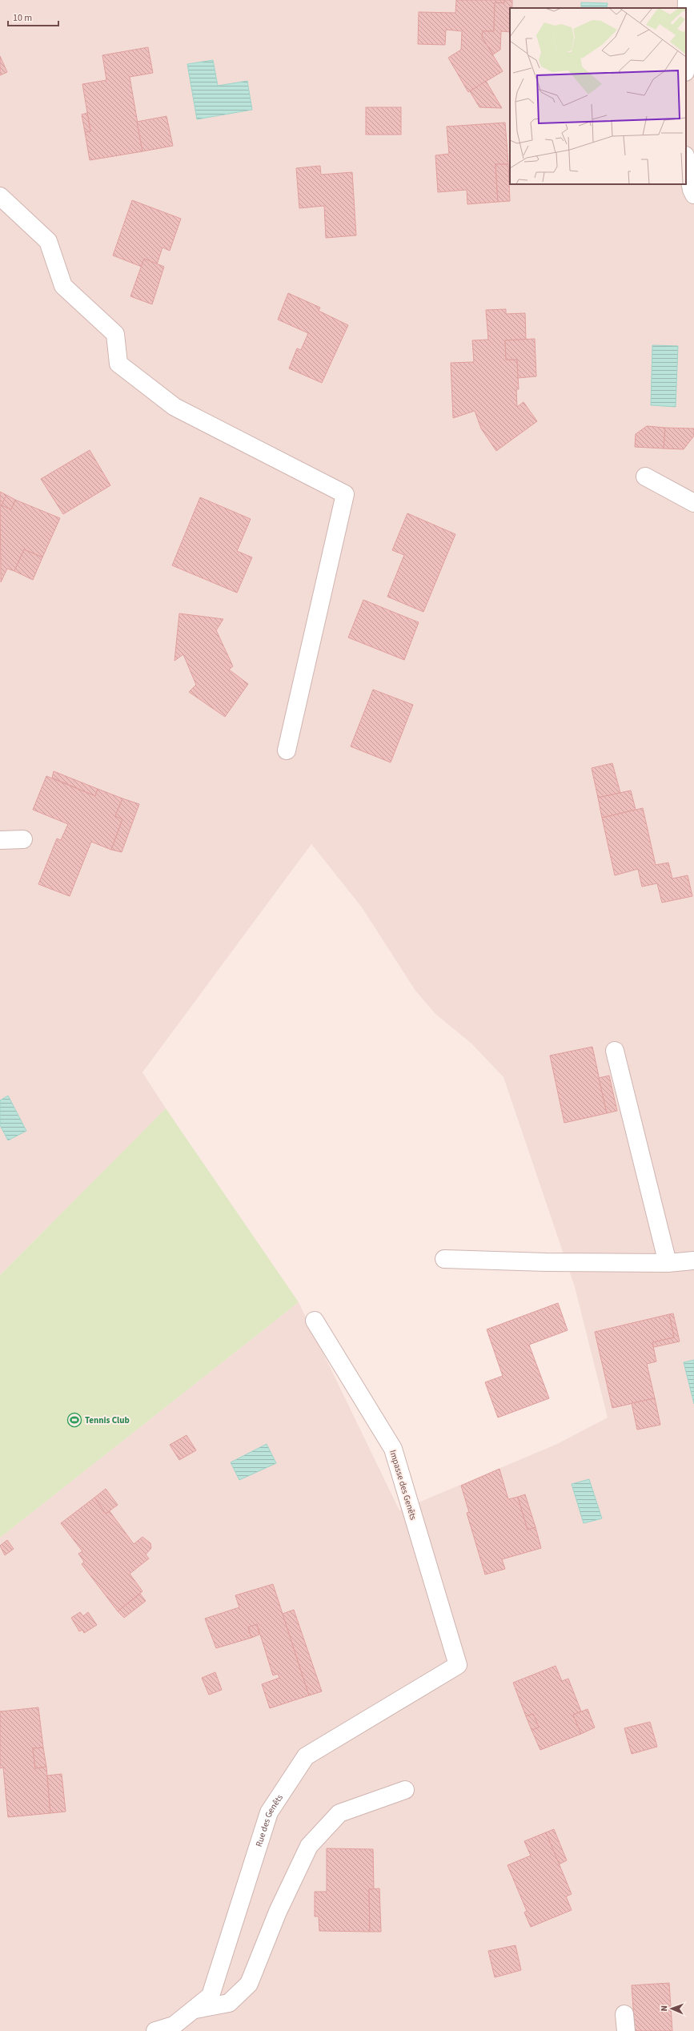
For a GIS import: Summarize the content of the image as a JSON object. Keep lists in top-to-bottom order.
{
  "streets": {
    "street": ["Impasse des Genêts", "Rue des Genêts"]
  },
  "crossings": [
    ["Impasse des Genêts", "Rue des Genêts"]
  ],
  "places": {
    "sports": ["Tennis Club"]
  },
  "scale_bar": "10 m",
  "north": "left"
}
